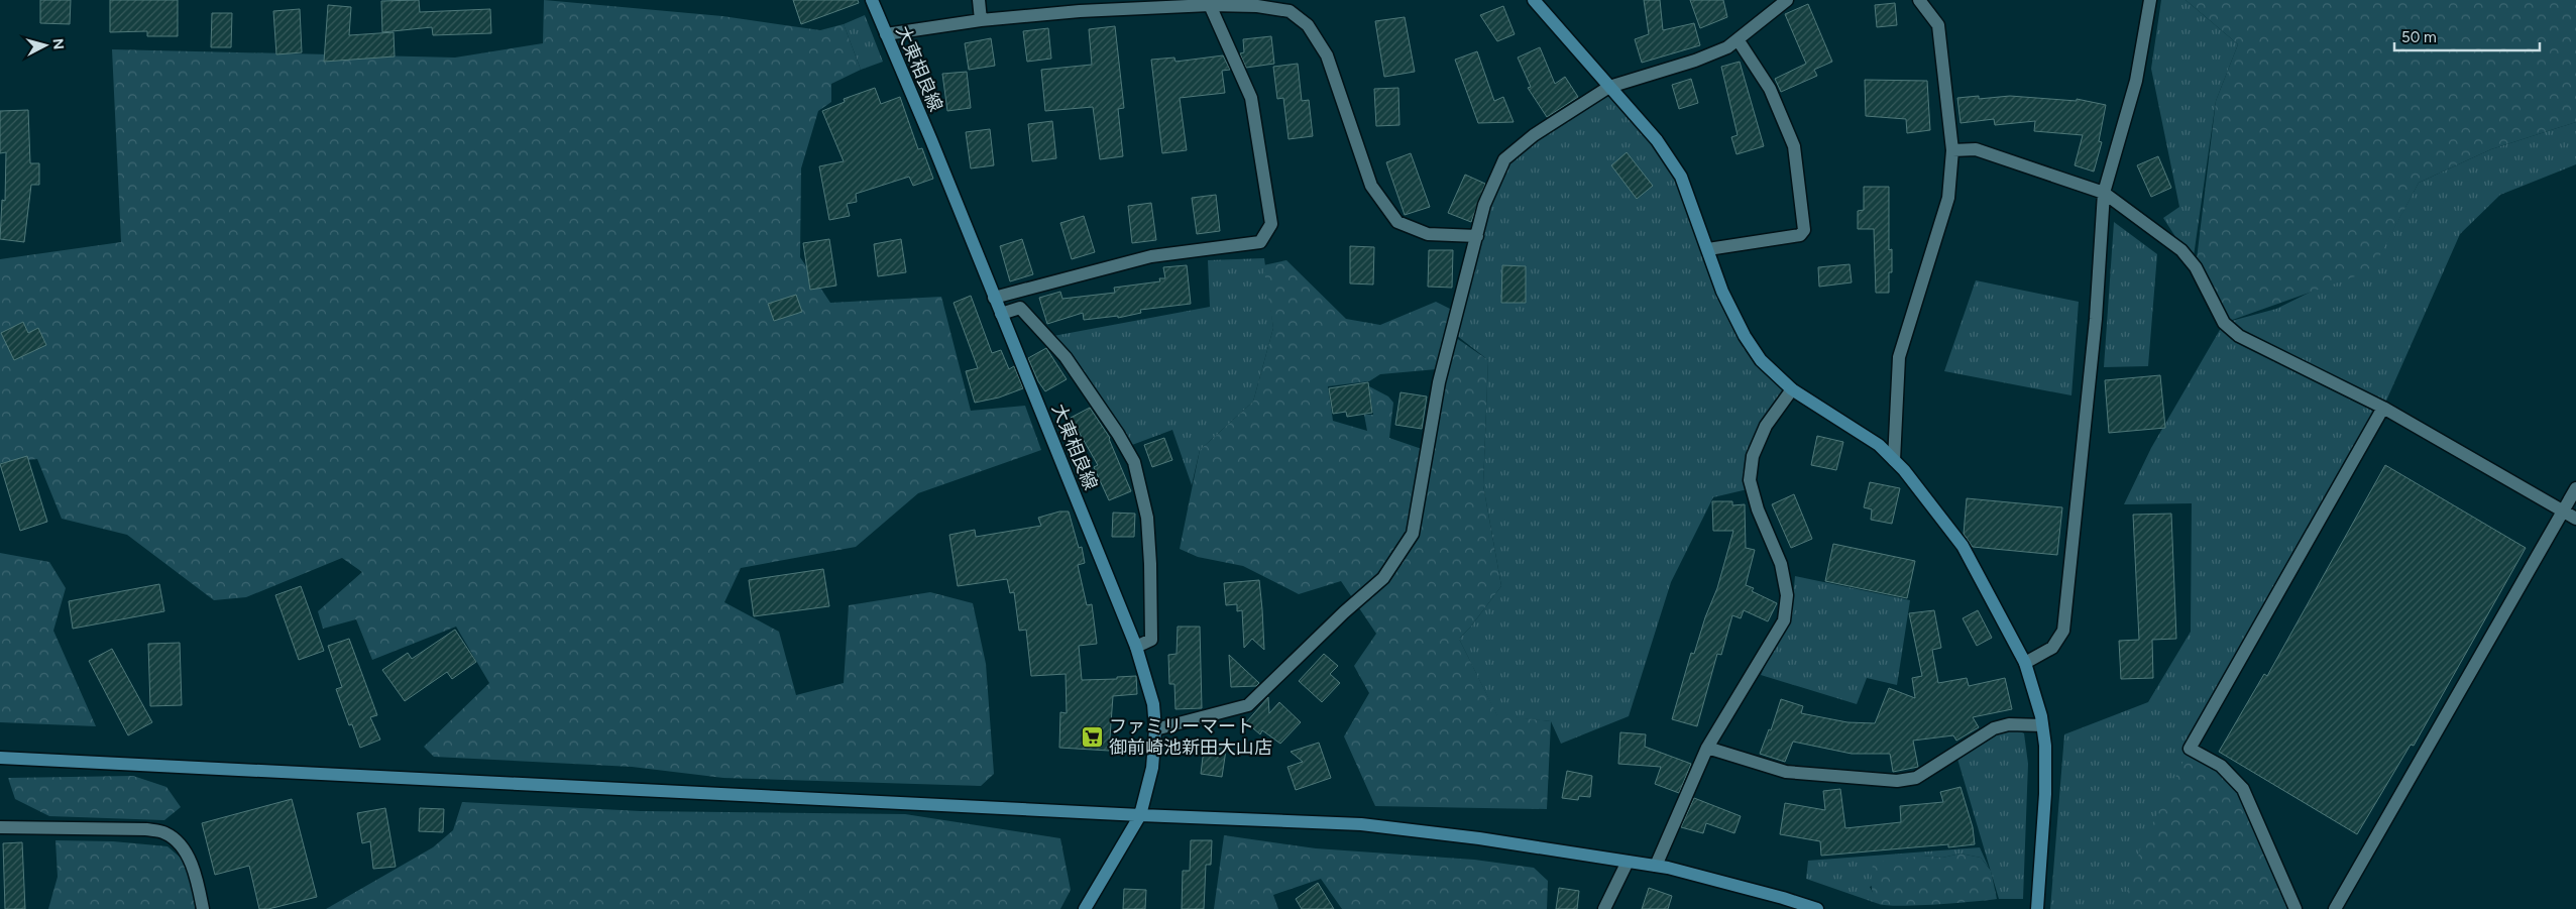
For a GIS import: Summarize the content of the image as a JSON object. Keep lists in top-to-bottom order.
{
  "streets": {
    "street": ["大東相良線"]
  },
  "places": {
    "supermarket": ["ファミリーマート 御前崎池新田大山店"]
  },
  "scale_bar": "50 m",
  "north": "right"
}
